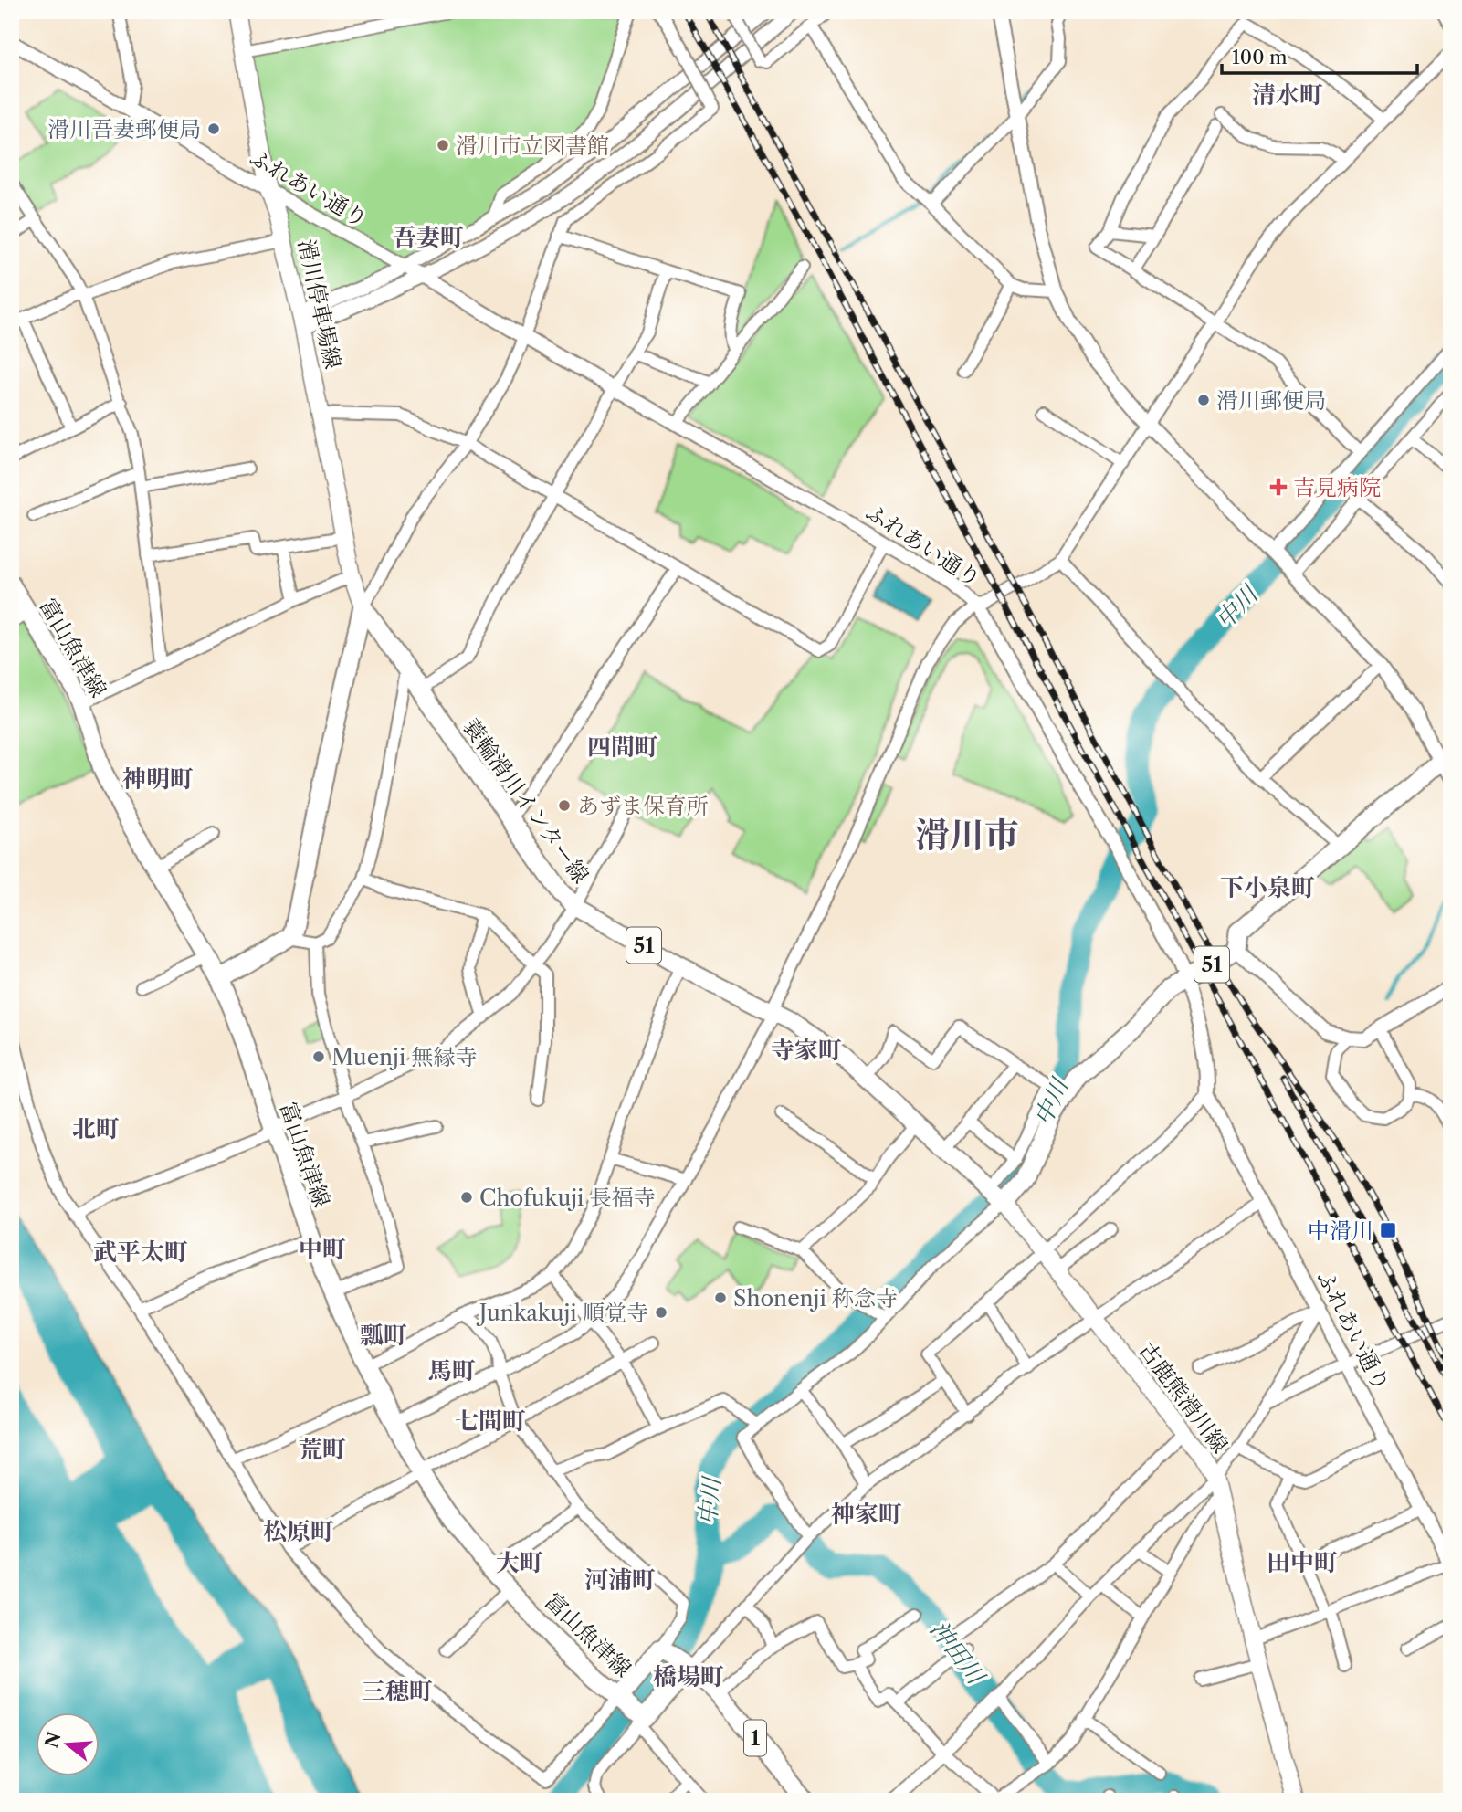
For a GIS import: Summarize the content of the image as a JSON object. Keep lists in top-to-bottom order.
{
  "streets": {
    "main road": [
      "滑川停車場線",
      "富山魚津線",
      "蓑輪滑川インター線",
      "51",
      "古鹿熊滑川線",
      "1"
    ],
    "street": ["ふれあい通り"]
  },
  "crossings": [
    ["ふれあい通り", "滑川停車場線"],
    ["ふれあい通り", "51"],
    ["滑川停車場線", "蓑輪滑川インター線"],
    ["蓑輪滑川インター線", "51"],
    ["蓑輪滑川インター線", "古鹿熊滑川線"],
    ["51", "古鹿熊滑川線"]
  ],
  "districts": [
    "清水町",
    "吾妻町",
    "四間町",
    "神明町",
    "滑川市",
    "下小泉町",
    "寺家町",
    "北町",
    "中町",
    "武平太町",
    "瓢町",
    "馬町",
    "七間町",
    "荒町",
    "神家町",
    "松原町",
    "大町",
    "田中町",
    "河浦町",
    "橋場町",
    "三穂町"
  ],
  "water": ["中川", "沖田川"],
  "places": {
    "other": [
      "滑川吾妻郵便局",
      "滑川市立図書館",
      "滑川郵便局",
      "あずま保育所",
      "Muenji 無縁寺",
      "Chofukuji 長福寺",
      "Shonenji 称念寺",
      "Junkakuji 順覚寺"
    ],
    "health": ["吉見病院"],
    "transit": ["中滑川"]
  },
  "scale_bar": "100 m",
  "north": "left"
}
